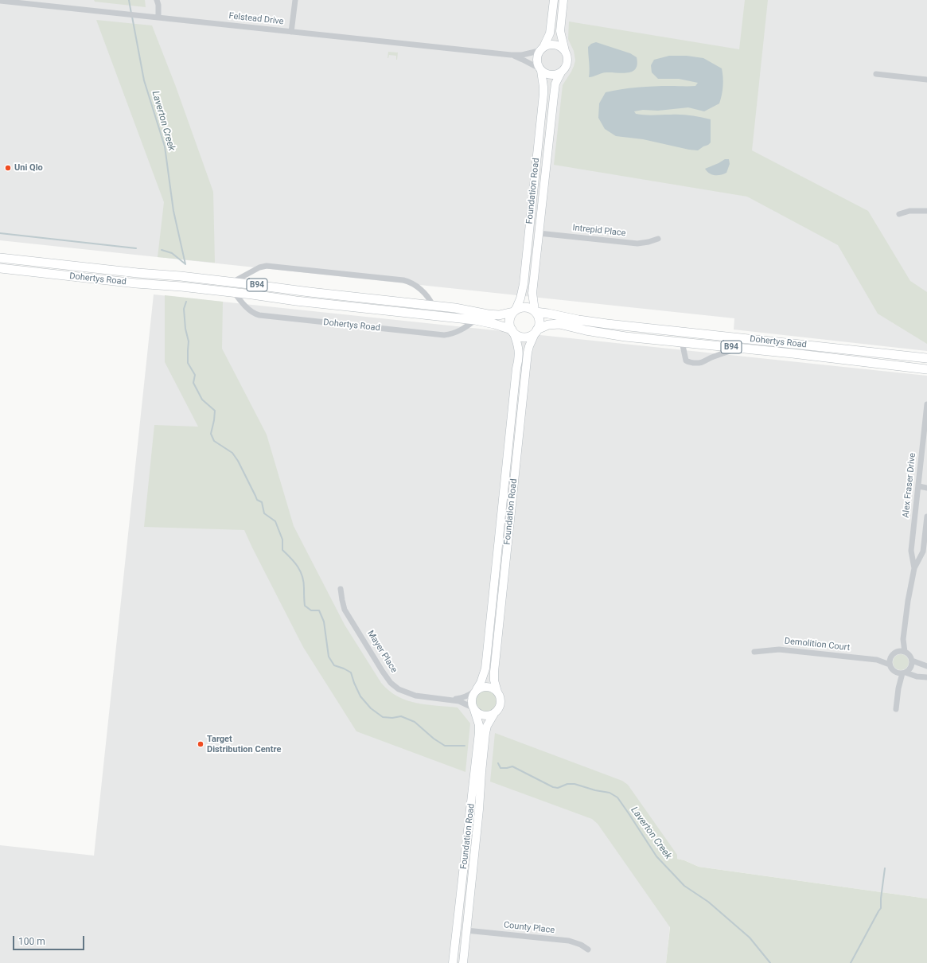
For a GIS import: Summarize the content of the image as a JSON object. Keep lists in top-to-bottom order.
{
  "streets": {
    "main road": ["Dohertys Road", "B94"],
    "street": [
      "Felstead Drive",
      "Foundation Road",
      "Intrepid Place",
      "Alex Fraser Drive",
      "Demolition Court",
      "Mayer Place",
      "County Place"
    ]
  },
  "crossings": [
    ["Felstead Drive", "Foundation Road"],
    ["Foundation Road", "Intrepid Place"],
    ["Foundation Road", "Dohertys Road"],
    ["Foundation Road", "B94"],
    ["Foundation Road", "Mayer Place"],
    ["Foundation Road", "County Place"],
    ["Dohertys Road", "B94"],
    ["Alex Fraser Drive", "Demolition Court"]
  ],
  "water": ["Laverton Creek"],
  "places": ["Uni Qlo", "Target Distribution Centre"],
  "scale_bar": "100 m"
}
